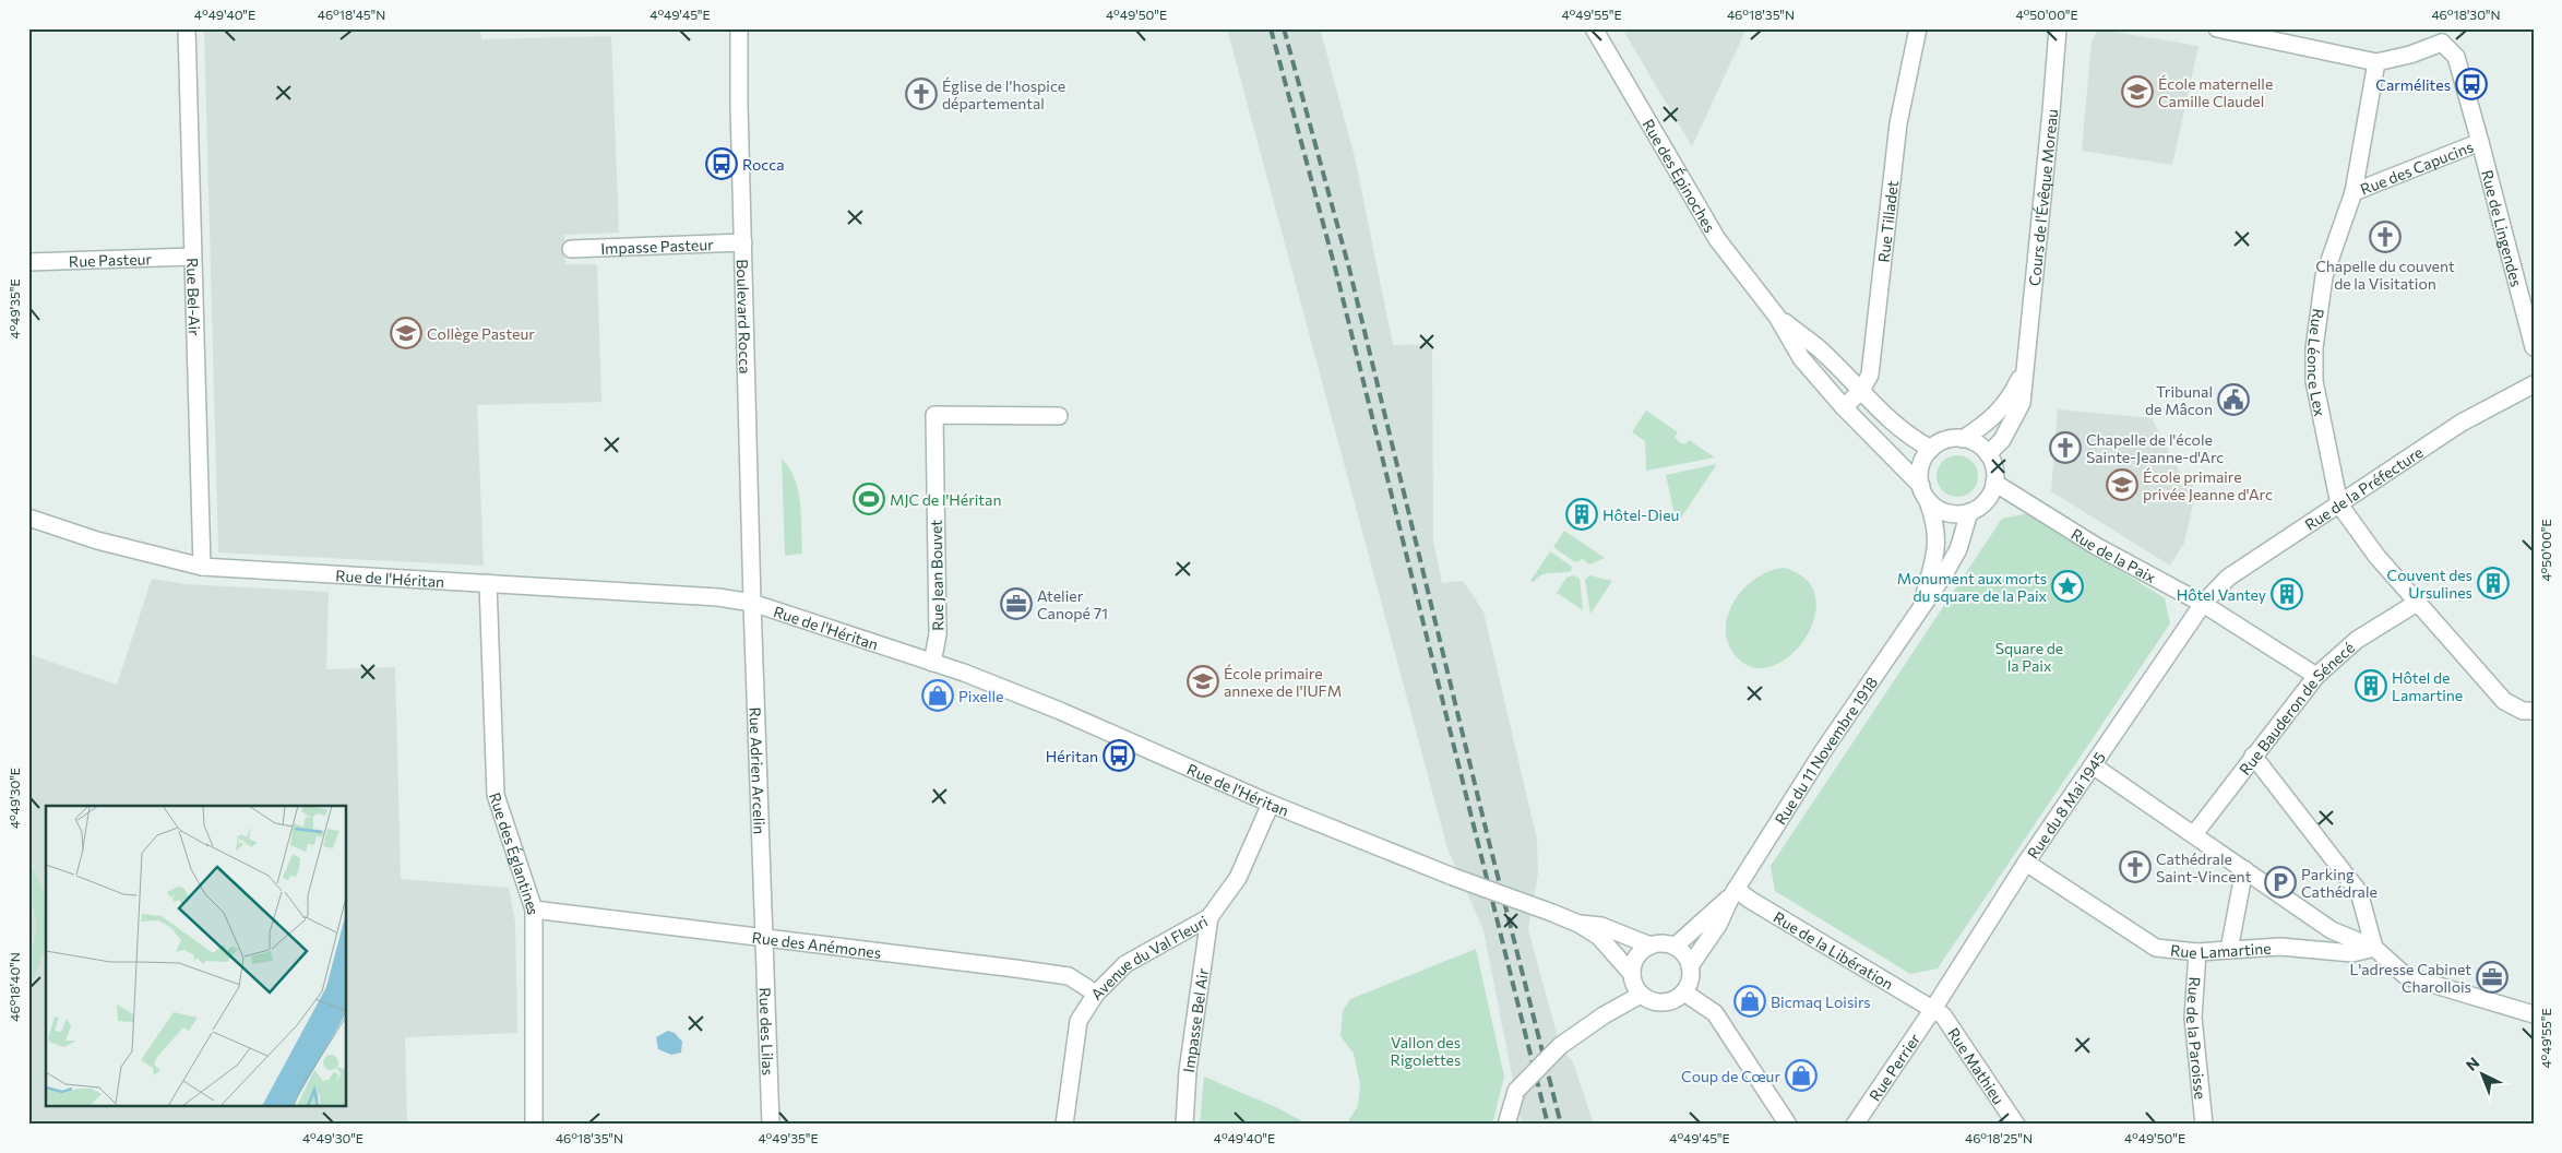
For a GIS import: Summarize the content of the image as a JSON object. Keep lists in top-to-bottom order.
{
  "streets": {
    "street": [
      "Rue des Capucins",
      "Rue des Épinoches",
      "Cours de l'Évêque Moreau",
      "Rue Tilladet",
      "Rue de Lingendes",
      "Impasse Pasteur",
      "Rue Pasteur",
      "Rue Bel-Air",
      "Boulevard Rocca",
      "Rue Léonce Lex",
      "Rue de la Préfecture",
      "Rue de la Paix",
      "Rue Jean Bouvet",
      "Rue de l'Héritan",
      "Rue Bauderon de Sénecé",
      "Rue du 11 Novembre 1918",
      "Rue Adrien Arcelin",
      "Rue du 8 Mai 1945",
      "Rue des Églantines",
      "Rue des Anémones",
      "Rue Lamartine",
      "Rue de la Libération",
      "Avenue du Val Fleuri",
      "Impasse Bel Air",
      "Rue des Lilas",
      "Rue de la Paroisse",
      "Rue Mathieu",
      "Rue Perrier"
    ]
  },
  "crossings": [
    ["Rue des Capucins", "Rue de Lingendes"],
    ["Rue des Capucins", "Rue Léonce Lex"],
    ["Rue des Épinoches", "Cours de l'Évêque Moreau"],
    ["Rue des Épinoches", "Rue Tilladet"],
    ["Rue des Épinoches", "Rue de la Paix"],
    ["Rue des Épinoches", "Rue du 11 Novembre 1918"],
    ["Cours de l'Évêque Moreau", "Rue de la Paix"],
    ["Cours de l'Évêque Moreau", "Rue du 11 Novembre 1918"],
    ["Impasse Pasteur", "Boulevard Rocca"],
    ["Rue Pasteur", "Rue Bel-Air"],
    ["Rue Bel-Air", "Rue de l'Héritan"],
    ["Boulevard Rocca", "Rue de l'Héritan"],
    ["Boulevard Rocca", "Rue Adrien Arcelin"],
    ["Rue Léonce Lex", "Rue de la Préfecture"],
    ["Rue de la Préfecture", "Rue de la Paix"],
    ["Rue de la Préfecture", "Rue du 8 Mai 1945"],
    ["Rue de la Paix", "Rue Bauderon de Sénecé"],
    ["Rue de la Paix", "Rue du 11 Novembre 1918"],
    ["Rue de la Paix", "Rue du 8 Mai 1945"],
    ["Rue Jean Bouvet", "Rue de l'Héritan"],
    ["Rue de l'Héritan", "Rue du 11 Novembre 1918"],
    ["Rue de l'Héritan", "Rue Adrien Arcelin"],
    ["Rue de l'Héritan", "Rue des Églantines"],
    ["Rue de l'Héritan", "Avenue du Val Fleuri"],
    ["Rue du 11 Novembre 1918", "Rue de la Libération"],
    ["Rue Adrien Arcelin", "Rue des Anémones"],
    ["Rue Adrien Arcelin", "Rue des Lilas"],
    ["Rue du 8 Mai 1945", "Rue Lamartine"],
    ["Rue du 8 Mai 1945", "Rue de la Libération"],
    ["Rue du 8 Mai 1945", "Rue Mathieu"],
    ["Rue du 8 Mai 1945", "Rue Perrier"],
    ["Rue des Églantines", "Rue des Anémones"],
    ["Rue des Anémones", "Avenue du Val Fleuri"],
    ["Rue des Anémones", "Rue des Lilas"],
    ["Rue Lamartine", "Rue de la Paroisse"],
    ["Rue de la Libération", "Rue Mathieu"],
    ["Rue de la Libération", "Rue Perrier"],
    ["Avenue du Val Fleuri", "Impasse Bel Air"],
    ["Rue Mathieu", "Rue Perrier"]
  ],
  "parks": ["Square de la Paix", "Vallon des Rigolettes"],
  "places": {
    "bus stop": ["Carmélites", "Rocca", "Héritan"],
    "school or university": [
      "École maternelle Camille Claudel",
      "Collège Pasteur",
      "École primaire privée Jeanne d'Arc",
      "École primaire annexe de l'IUFM"
    ],
    "church": [
      "Église de l’hospice départemental",
      "Chapelle du couvent de la Visitation",
      "Chapelle de l'école Sainte-Jeanne-d'Arc",
      "Cathédrale Saint-Vincent"
    ],
    "public building": ["Tribunal de Mâcon"],
    "sports": ["MJC de l'Héritan"],
    "building": [
      "Hôtel-Dieu",
      "Couvent des Ursulines",
      "Hôtel Vantey",
      "Hôtel de Lamartine"
    ],
    "place": ["Monument aux morts du square de la Paix"],
    "office": ["Atelier Canopé 71", "L'adresse Cabinet Charollois"],
    "shop": ["Pixelle", "Bicmaq Loisirs", "Coup de Cœur"],
    "parking": ["Parking Cathédrale"]
  },
  "north": "top left",
  "coordinates": [
    "4°49'40\"E",
    "46°18'45\"N",
    "4°49'45\"E",
    "4°49'50\"E",
    "4°49'55\"E",
    "46°18'35\"N",
    "4°50'00\"E",
    "46°18'30\"N",
    "4°49'35\"E",
    "4°49'30\"E",
    "46°18'40\"N",
    "46°18'25\"N"
  ]
}
